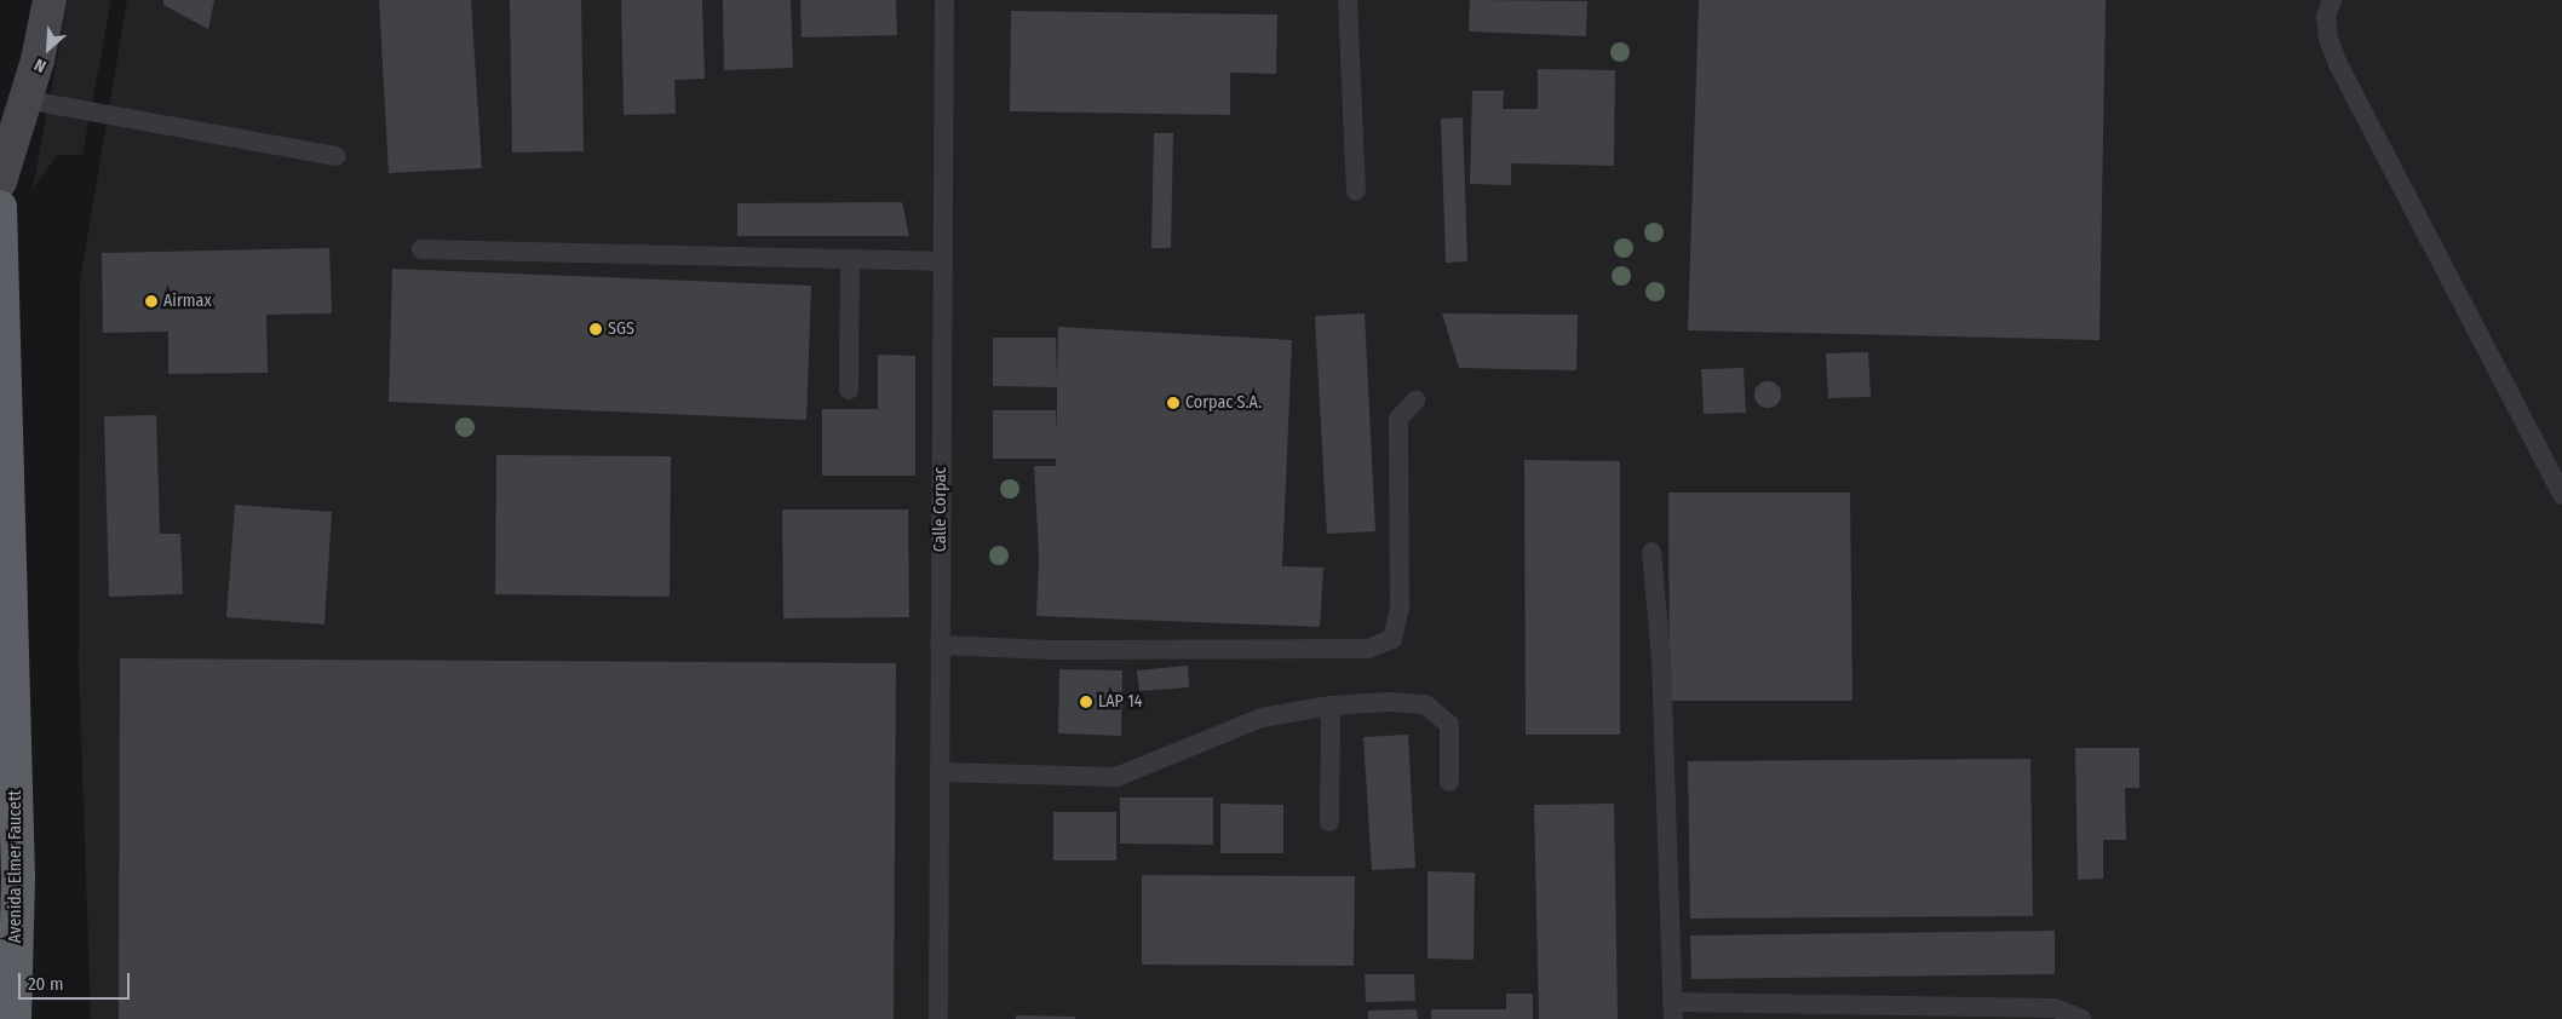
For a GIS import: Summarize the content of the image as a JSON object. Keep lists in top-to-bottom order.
{
  "streets": {
    "highway": ["Avenida Elmer Faucett"],
    "lane": ["Calle Corpac"]
  },
  "places": [
    "Airmax",
    "SGS",
    "Corpac S.A.",
    "LAP 14"
  ],
  "scale_bar": "20 m",
  "north": "bottom left"
}
